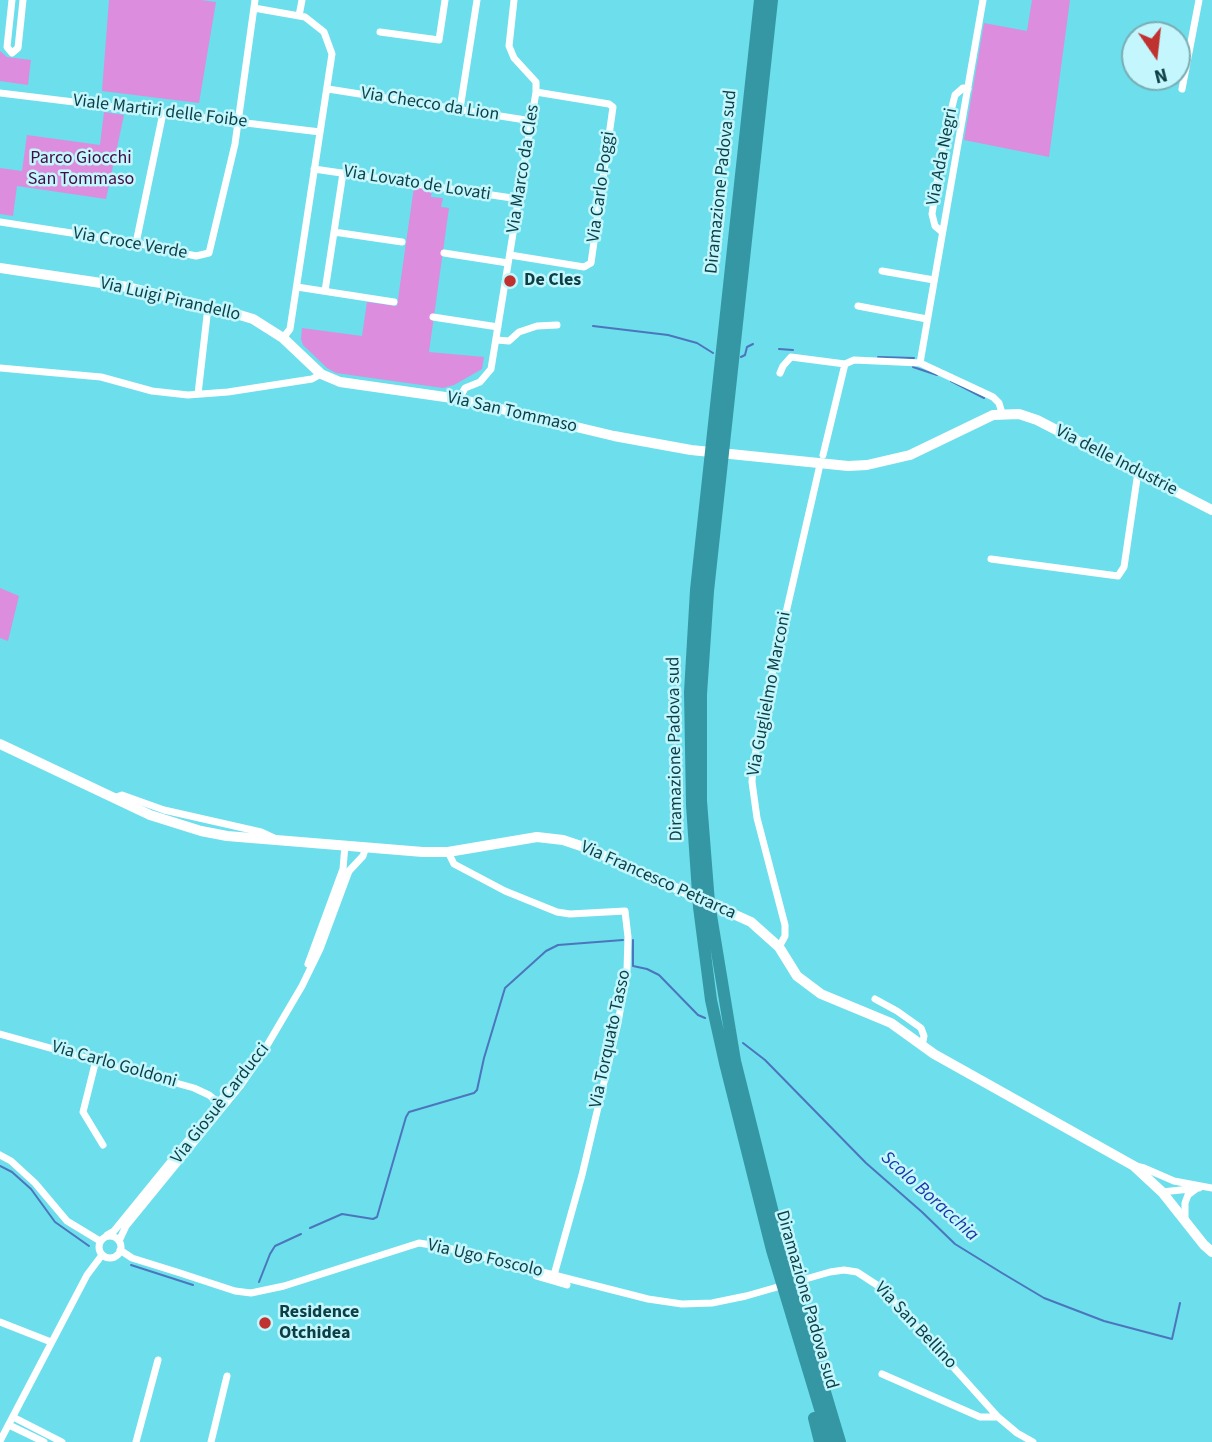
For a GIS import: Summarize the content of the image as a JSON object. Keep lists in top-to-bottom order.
{
  "streets": {
    "highway": ["Diramazione Padova sud"],
    "street": [
      "Via Checco da Lion",
      "Viale Martiri delle Foibe",
      "Via Ada Negri",
      "Via Marco da Cles",
      "Via Lovato de Lovati",
      "Via Carlo Poggi",
      "Via Croce Verde",
      "Via Luigi Pirandello",
      "Via San Tommaso",
      "Via delle Industrie",
      "Via Guglielmo Marconi",
      "Via Francesco Petrarca",
      "Via Torquato Tasso",
      "Via Carlo Goldoni",
      "Via Giosuè Carducci",
      "Via Ugo Foscolo",
      "Via San Bellino"
    ]
  },
  "crossings": [
    ["Via Checco da Lion", "Via Marco da Cles"],
    ["Viale Martiri delle Foibe", "Via Croce Verde"],
    ["Via Marco da Cles", "Via Lovato de Lovati"],
    ["Via Marco da Cles", "Via Carlo Poggi"],
    ["Via Marco da Cles", "Via San Tommaso"],
    ["Via Luigi Pirandello", "Via San Tommaso"],
    ["Via San Tommaso", "Via delle Industrie"],
    ["Via Guglielmo Marconi", "Via Francesco Petrarca"],
    ["Via Francesco Petrarca", "Via Torquato Tasso"],
    ["Via Francesco Petrarca", "Via Giosuè Carducci"],
    ["Via Torquato Tasso", "Via Ugo Foscolo"],
    ["Via Carlo Goldoni", "Via Giosuè Carducci"],
    ["Via Giosuè Carducci", "Via Ugo Foscolo"],
    ["Via Ugo Foscolo", "Via San Bellino"]
  ],
  "water": ["Scolo Boracchia"],
  "parks": ["Parco Giocchi San Tommaso"],
  "places": ["De Cles", "Residence Otchidea"],
  "north": "bottom"
}
